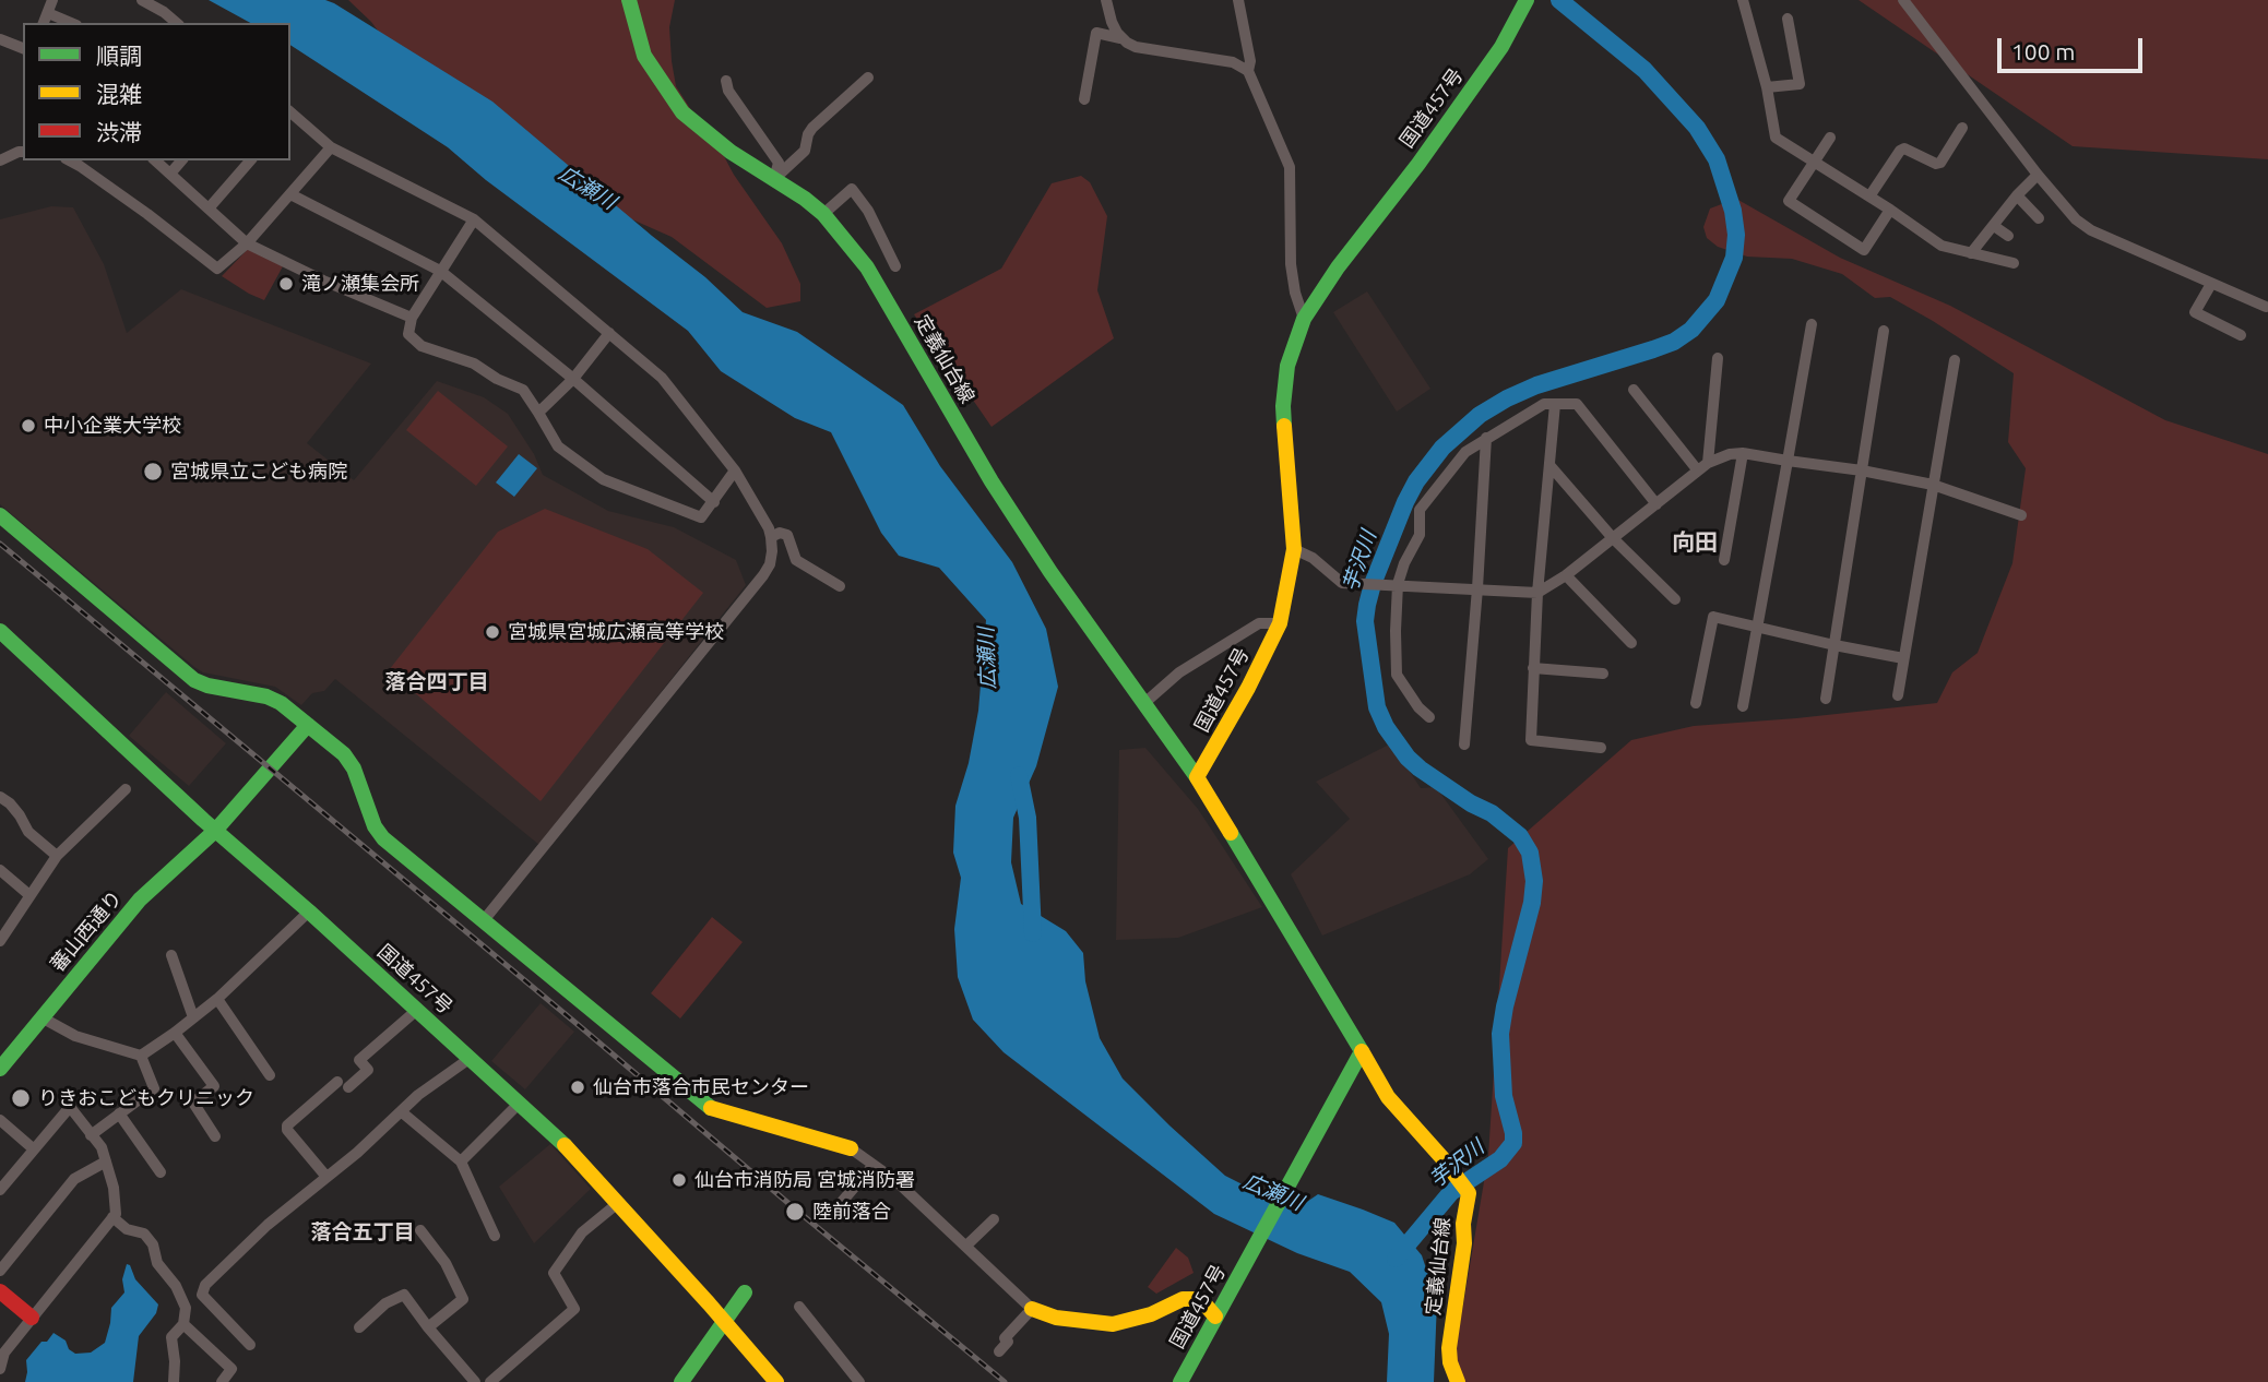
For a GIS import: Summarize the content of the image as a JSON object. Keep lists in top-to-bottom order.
{
  "streets": {
    "main road": ["国道457号", "定義仙台線", "蕃山西通り"]
  },
  "crossings": [
    ["国道457号", "定義仙台線"],
    ["国道457号", "蕃山西通り"]
  ],
  "districts": ["向田", "落合四丁目", "落合五丁目"],
  "water": ["広瀬川", "芋沢川"],
  "places": [
    "滝ノ瀬集会所",
    "中小企業大学校",
    "宮城県立こども病院",
    "宮城県宮城広瀬高等学校",
    "仙台市落合市民センター",
    "りきおこどもクリニック",
    "仙台市消防局 宮城消防署",
    "陸前落合"
  ],
  "legend": ["順調", "混雑", "渋滞"],
  "scale_bar": "100 m"
}
